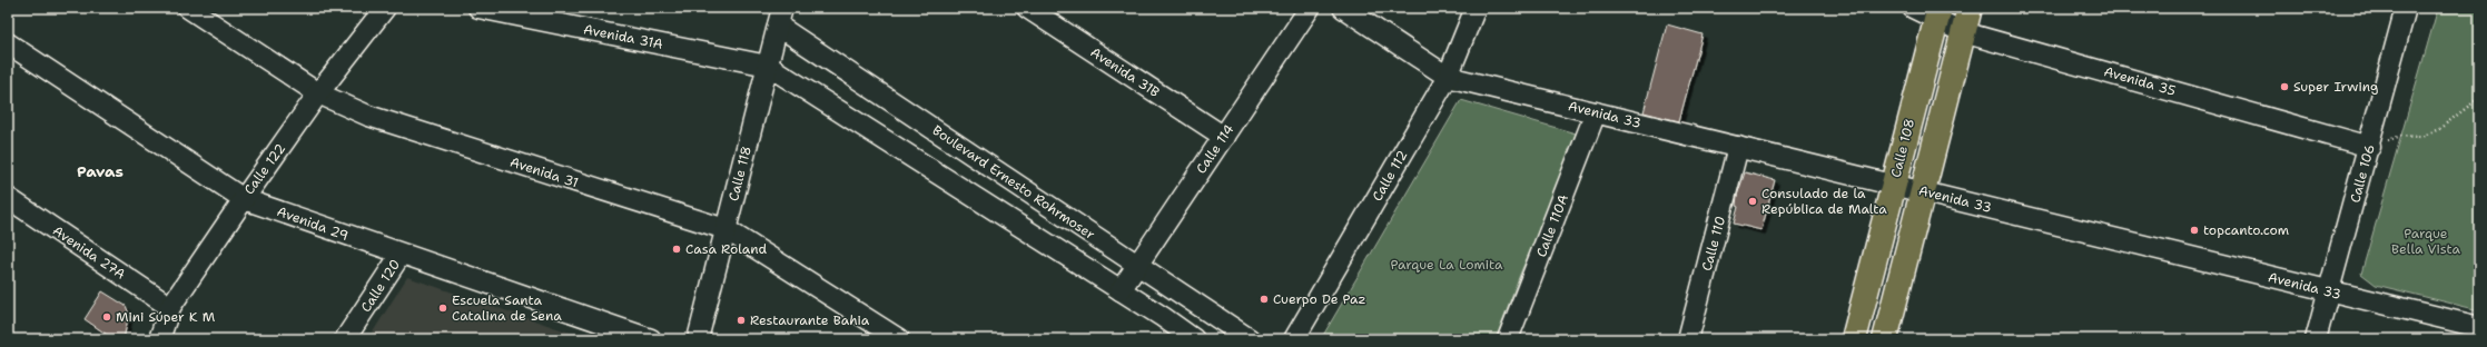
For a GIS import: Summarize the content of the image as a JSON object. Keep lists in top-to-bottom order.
{
  "streets": {
    "main road": ["Calle 108"],
    "street": [
      "Avenida 31A",
      "Avenida 31B",
      "Avenida 35",
      "Avenida 33",
      "Calle 114",
      "Calle 122",
      "Avenida 31",
      "Calle 118",
      "Calle 106",
      "Calle 112",
      "Boulevard Ernesto Rohrmoser",
      "Avenida 29",
      "Calle 110A",
      "Calle 110",
      "Avenida 27A",
      "Calle 120"
    ]
  },
  "crossings": [
    ["Avenida 31A", "Calle 118"],
    ["Avenida 31B", "Calle 114"],
    ["Avenida 35", "Calle 108"],
    ["Avenida 35", "Calle 106"],
    ["Avenida 33", "Calle 108"],
    ["Avenida 33", "Calle 106"],
    ["Avenida 33", "Calle 112"],
    ["Avenida 33", "Calle 110A"],
    ["Avenida 33", "Calle 110"],
    ["Calle 114", "Boulevard Ernesto Rohrmoser"],
    ["Calle 122", "Avenida 31"],
    ["Calle 122", "Avenida 29"],
    ["Calle 122", "Avenida 27A"],
    ["Avenida 31", "Calle 118"],
    ["Calle 118", "Boulevard Ernesto Rohrmoser"],
    ["Avenida 29", "Calle 120"]
  ],
  "districts": ["Pavas"],
  "parks": ["Parque Bella Vista", "Parque La Lomita"],
  "places": [
    "Super Irwing",
    "Consulado de la República de Malta",
    "topcanto.com",
    "Casa Roland",
    "Cuerpo De Paz",
    "Escuela Santa Catalina de Sena",
    "Mini Súper K M",
    "Restaurante Bahia"
  ]
}
